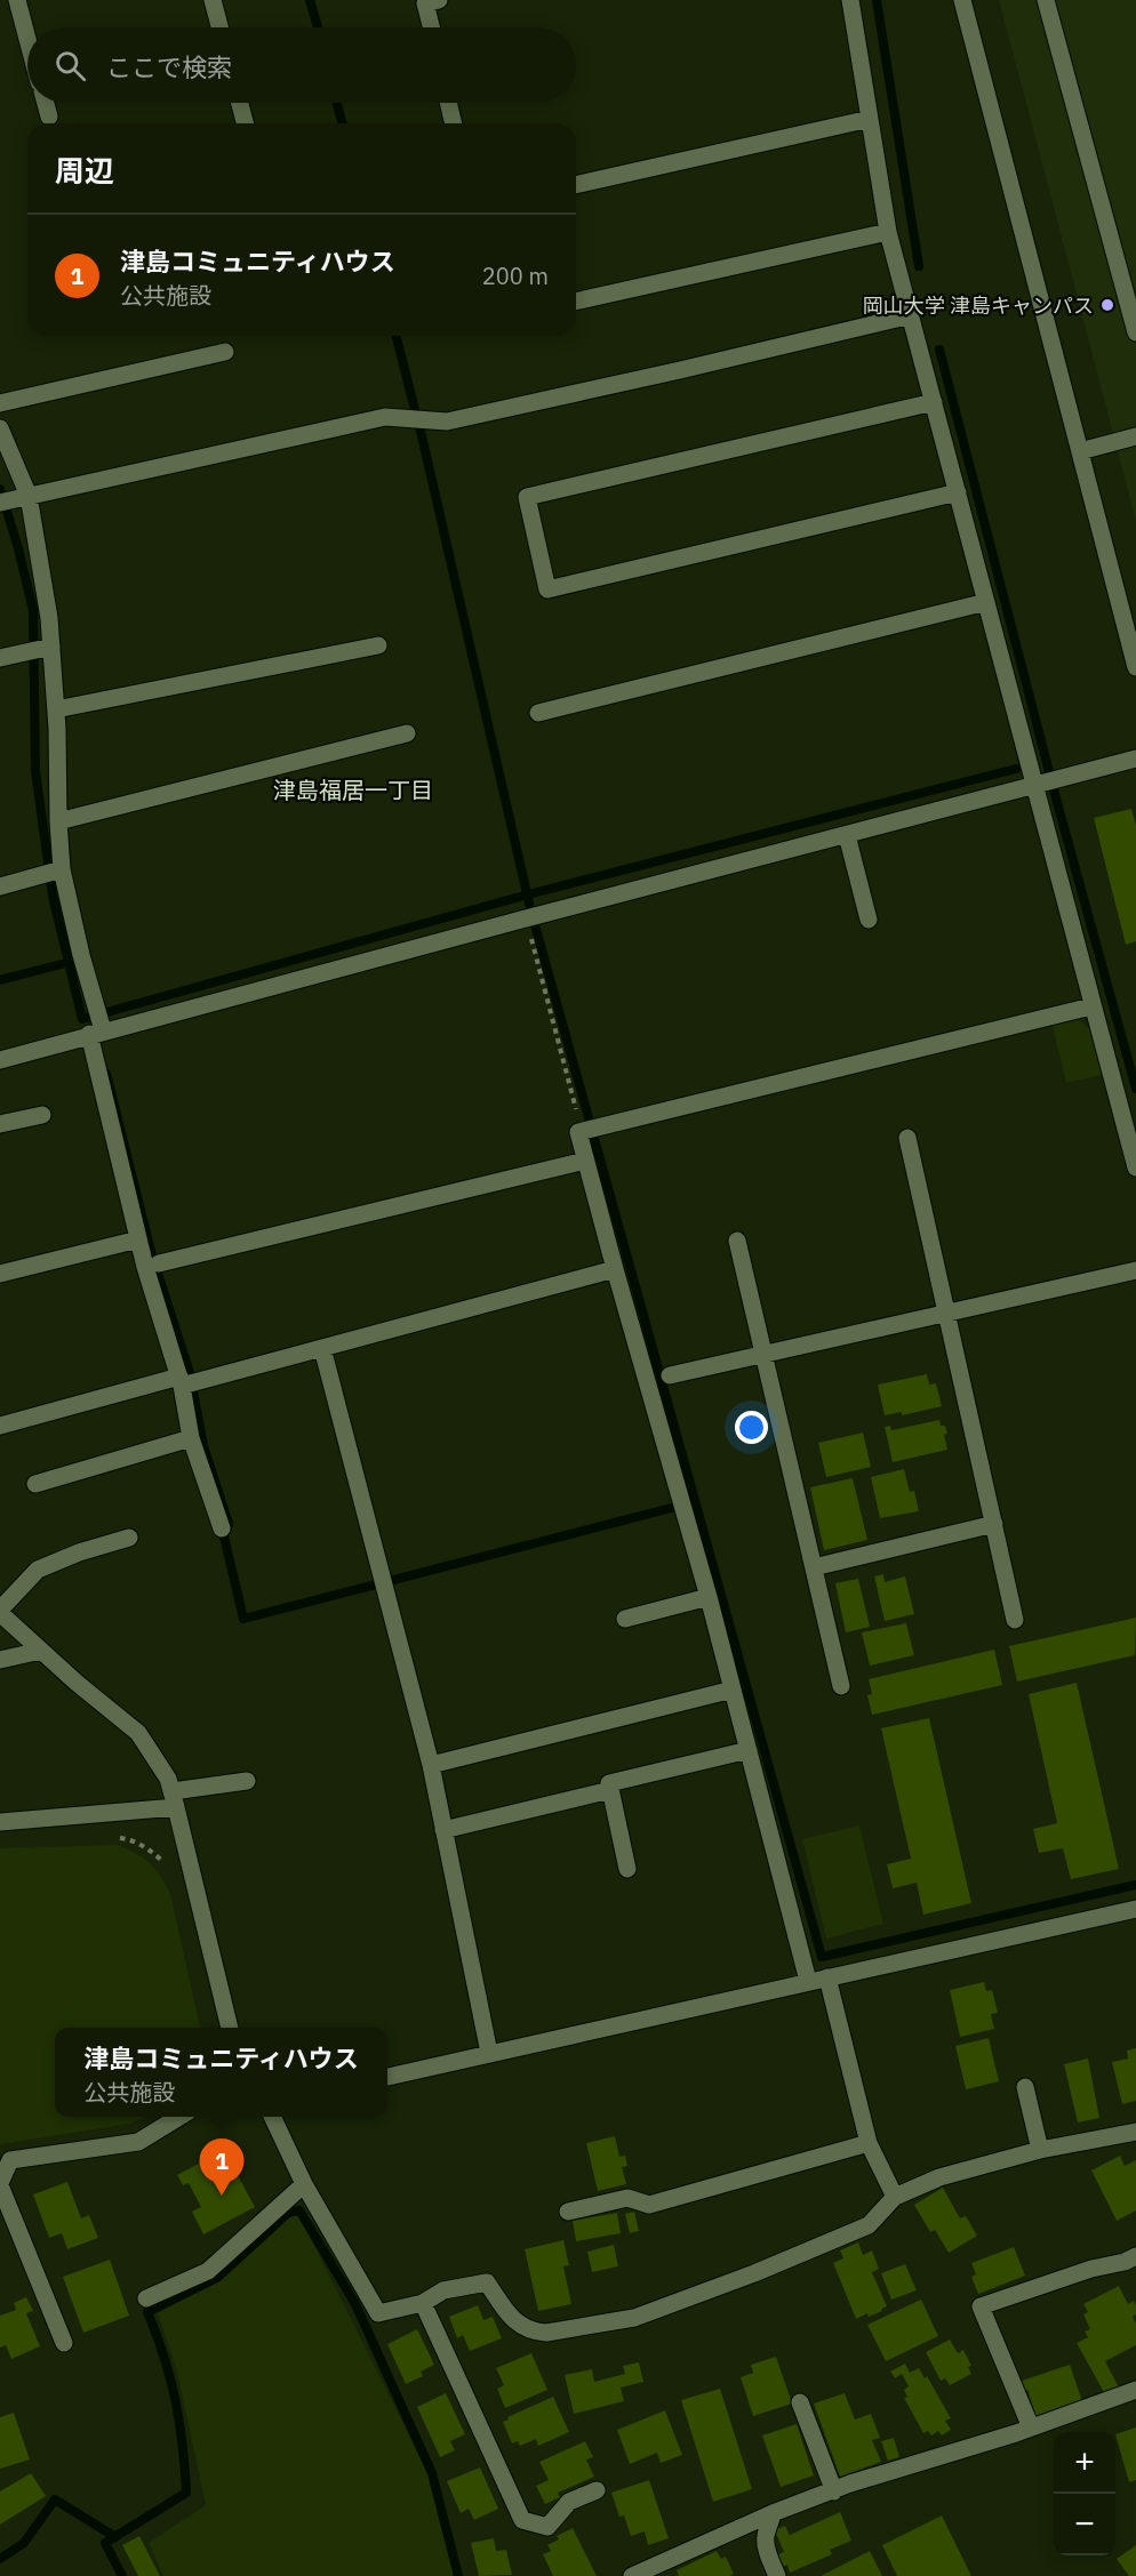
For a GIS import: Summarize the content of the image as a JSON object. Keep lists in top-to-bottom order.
{
  "districts": ["津島福居一丁目"],
  "places": ["岡山大学 津島キャンパス"],
  "page": {
    "search": "ここで検索",
    "heading": "周辺",
    "list": [
      {
        "mark": "1",
        "name": "津島コミュニティハウス",
        "note": "公共施設",
        "value": "200 m"
      }
    ],
    "popup": ["津島コミュニティハウス", "公共施設"],
    "pins": "1",
    "map_buttons": ["+", "−"]
  }
}
